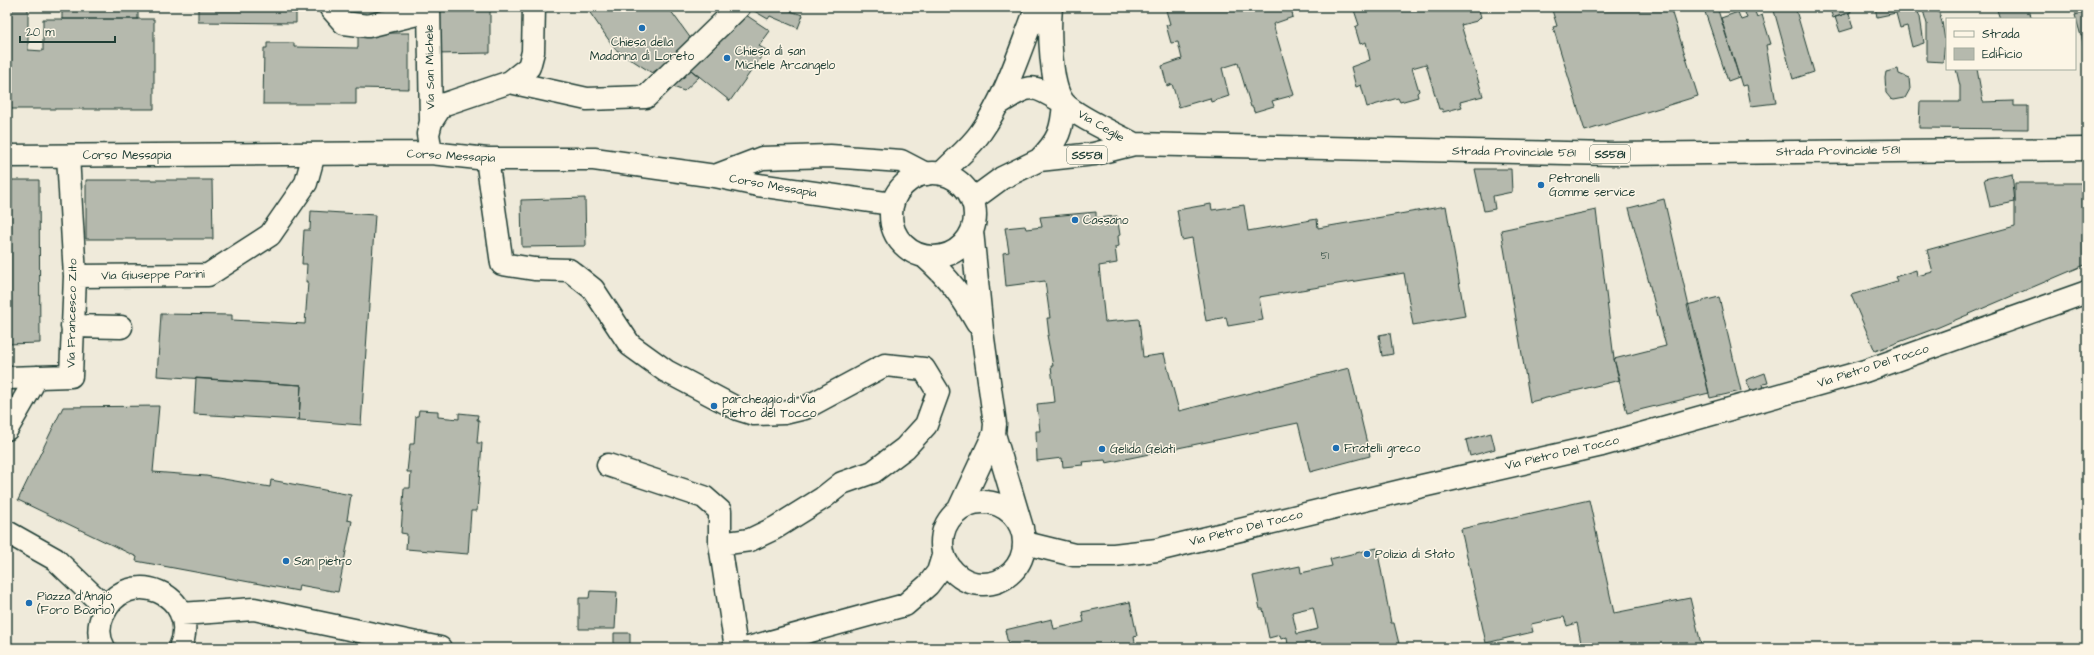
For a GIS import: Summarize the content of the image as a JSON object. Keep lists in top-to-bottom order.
{
  "streets": {
    "street": [
      "Via San Michele",
      "Via Ceglie",
      "Strada Provinciale 581",
      "SS581",
      "Corso Messapia",
      "Via Giuseppe Parini",
      "Via Francesco Zito",
      "Via Pietro Del Tocco"
    ]
  },
  "crossings": [
    ["Via San Michele", "Corso Messapia"],
    ["Via Ceglie", "Strada Provinciale 581"],
    ["Via Ceglie", "Corso Messapia"],
    ["Corso Messapia", "Via Giuseppe Parini"],
    ["Corso Messapia", "Via Francesco Zito"],
    ["Via Giuseppe Parini", "Via Francesco Zito"]
  ],
  "places": [
    "Chiesa della Madonna di Loreto",
    "Chiesa di san Michele Arcangelo",
    "Petronelli Gomme service",
    "Cassano",
    "parcheggio di Via Pietro del Tocco",
    "Fratelli greco",
    "Gelida Gelati",
    "Polizia di Stato",
    "San pietro",
    "Piazza d'Angiò (Foro Boario)"
  ],
  "house_numbers": ["51"],
  "legend": ["Strada", "Edificio"],
  "scale_bar": "20 m"
}
